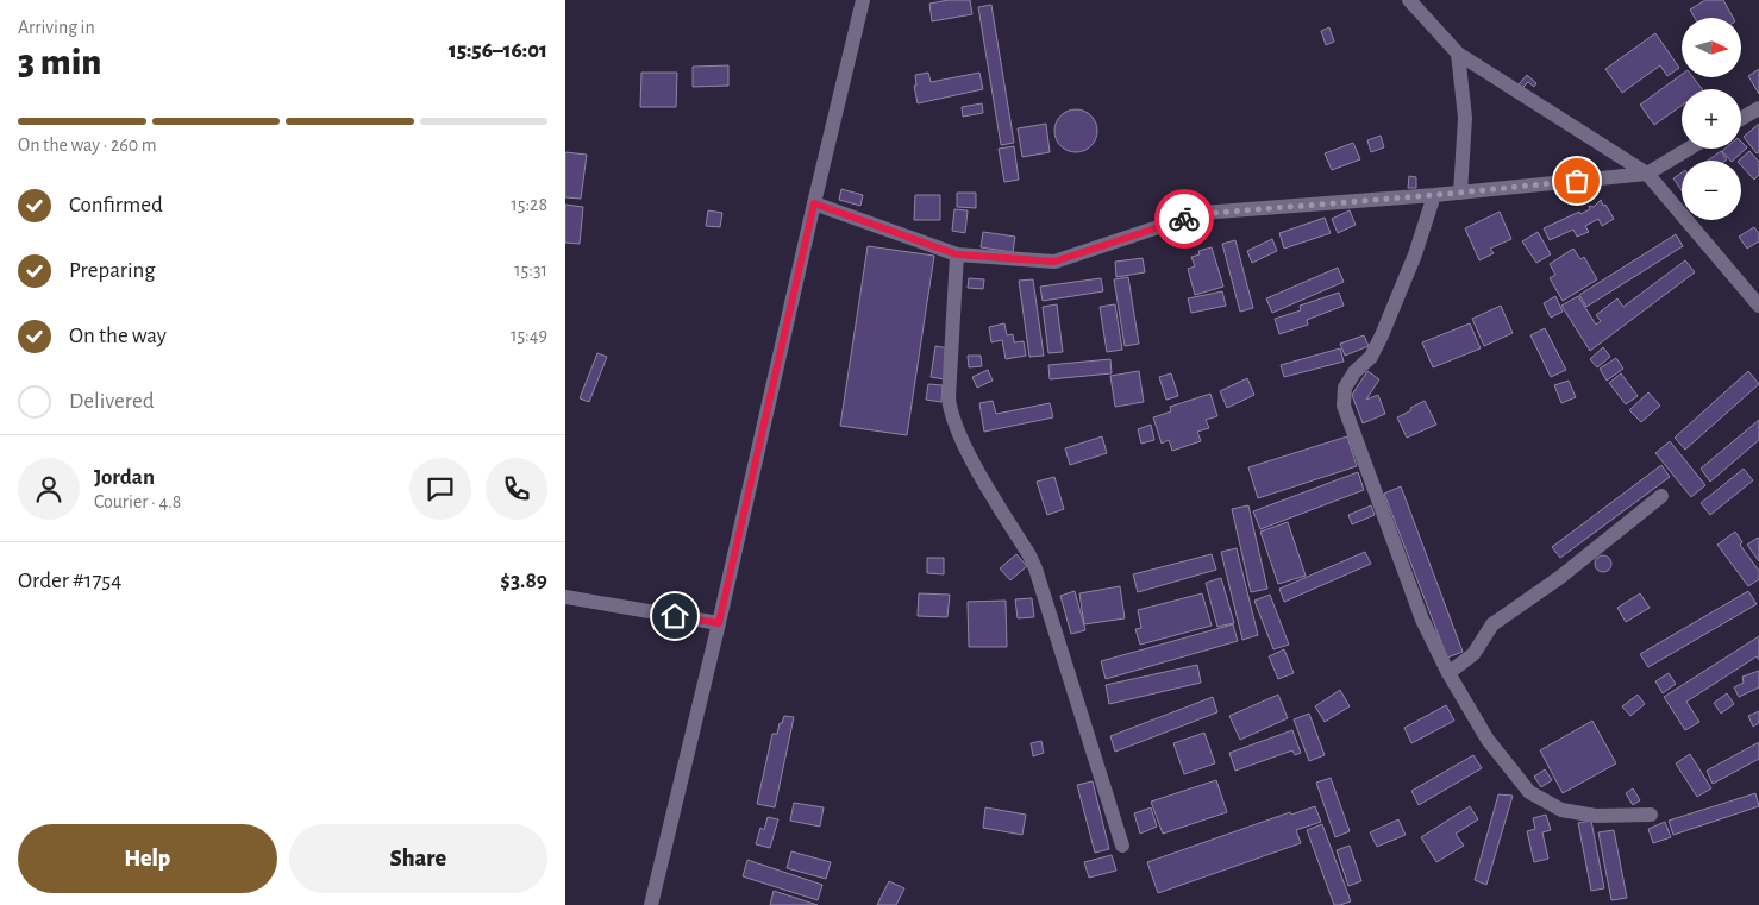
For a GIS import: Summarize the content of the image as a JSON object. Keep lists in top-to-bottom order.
{
  "north": "right",
  "page": {
    "heading": ["3 min", "Arriving in", "15:56–16:01"],
    "panel": [
      "Jordan",
      "Courier · 4.8",
      "Order #1754",
      "$3.89"
    ],
    "map_buttons": ["+", "−"],
    "bar": "On the way · 260 m",
    "list": [
      ["Confirmed", "15:28"],
      ["Preparing", "15:31"],
      ["On the way", "15:49"],
      "Delivered"
    ],
    "buttons": ["Help", "Share"]
  }
}
